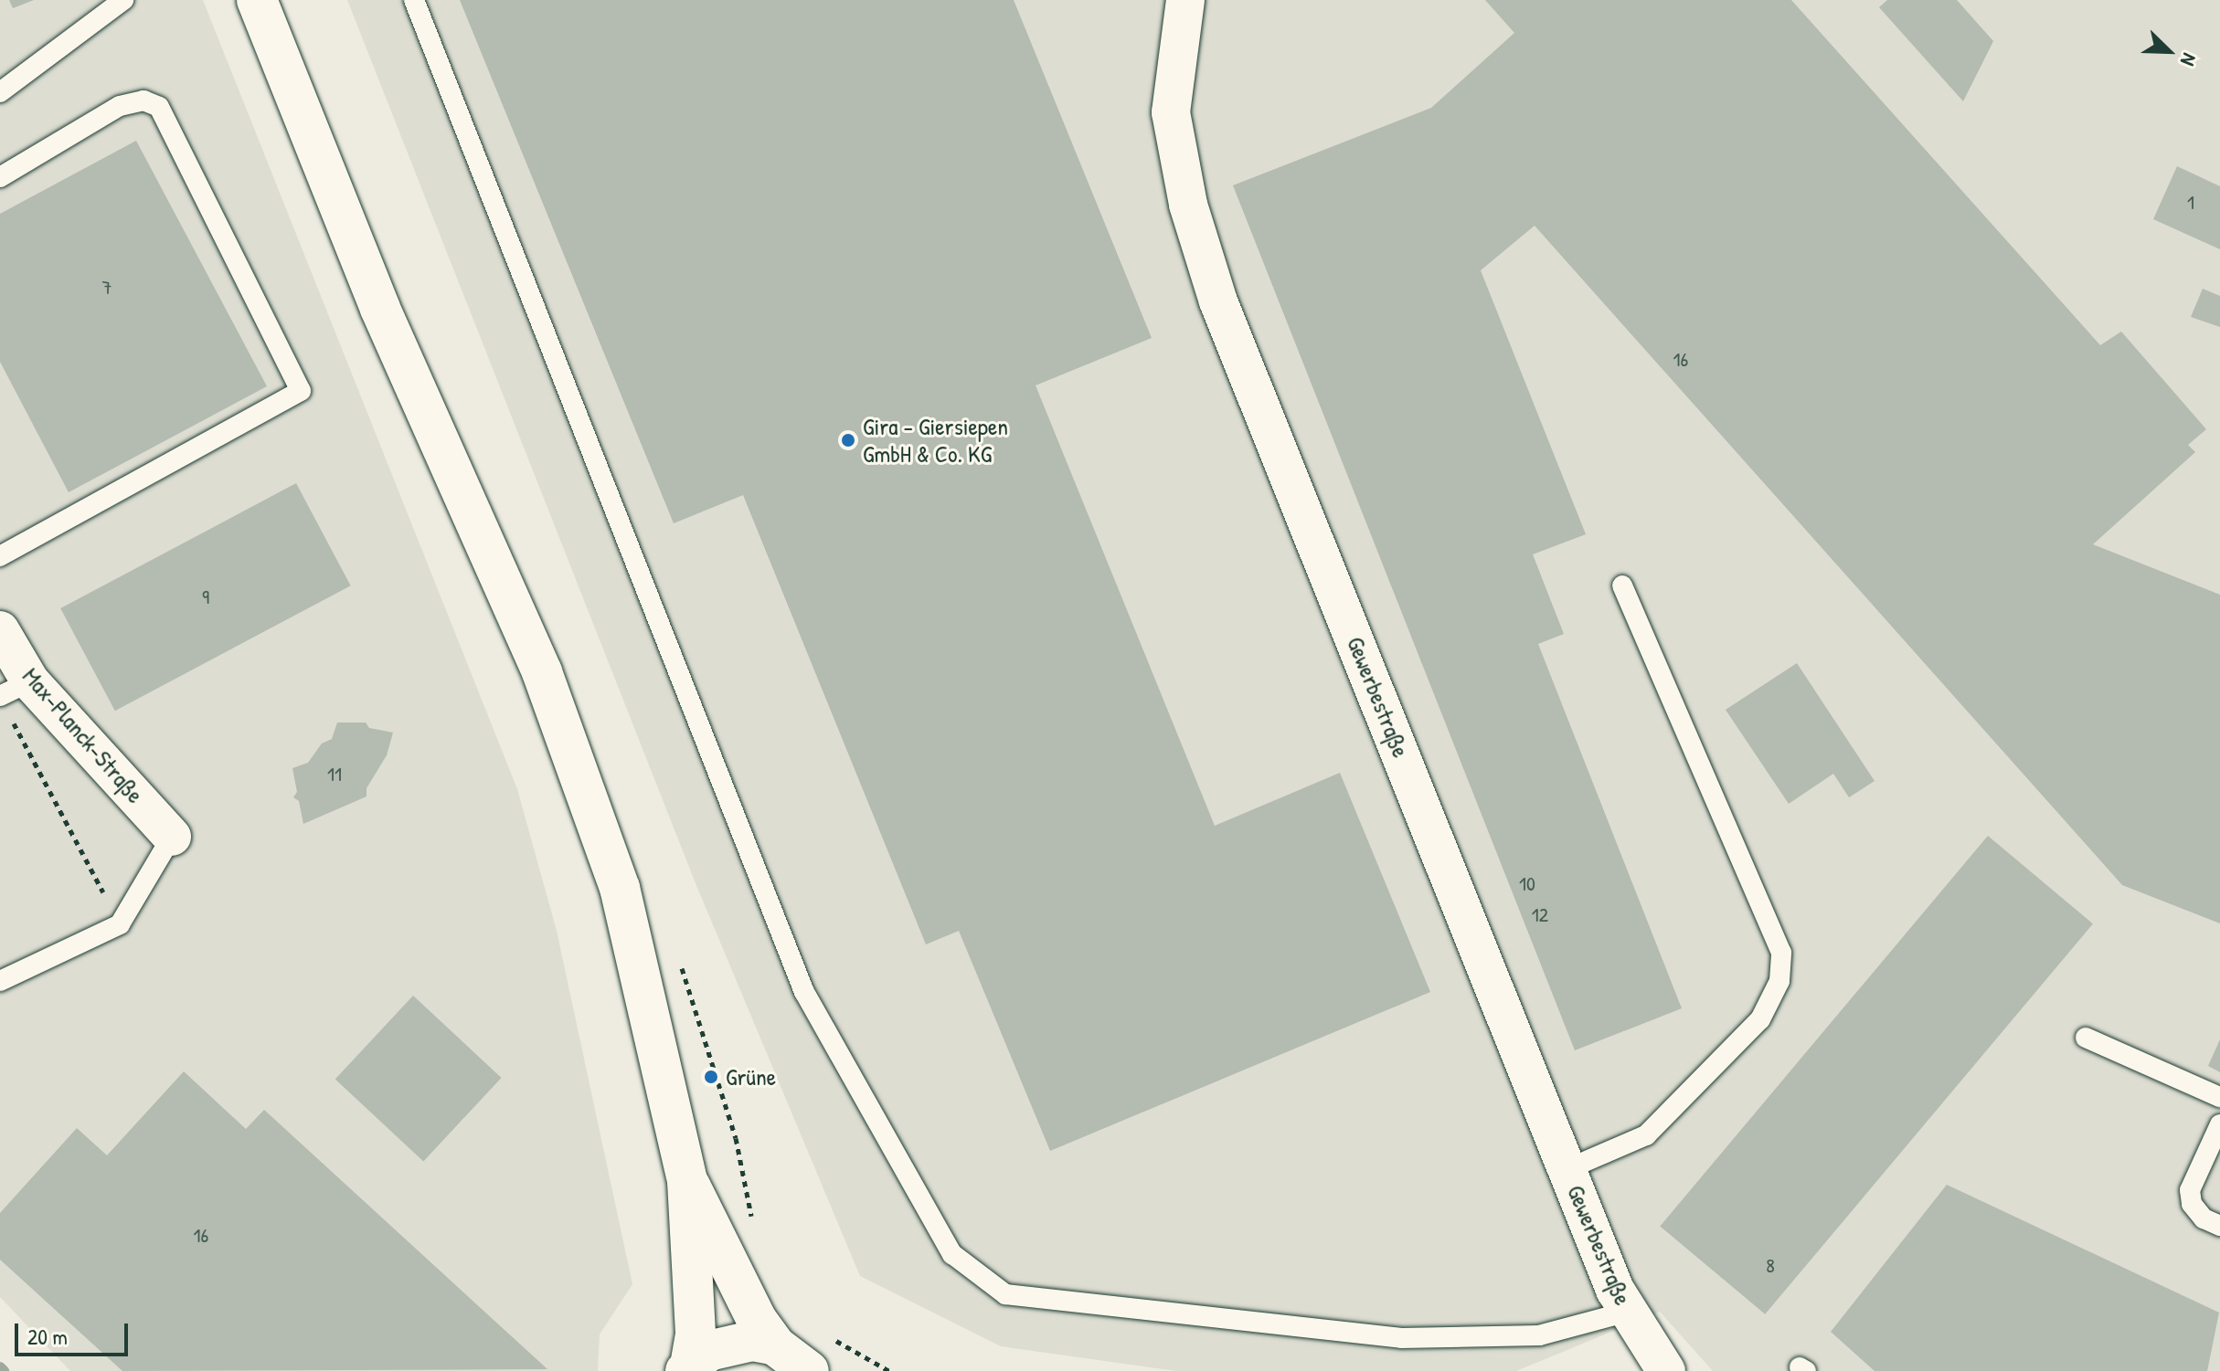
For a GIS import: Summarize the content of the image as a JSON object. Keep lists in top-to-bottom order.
{
  "streets": {
    "street": ["Gewerbestraße", "Max-Planck-Straße"]
  },
  "places": ["Gira - Giersiepen GmbH & Co. KG", "Grüne"],
  "house_numbers": [
    "1",
    "7",
    "16",
    "9",
    "11",
    "10",
    "12",
    "16",
    "8"
  ],
  "scale_bar": "20 m",
  "north": "bottom right"
}
